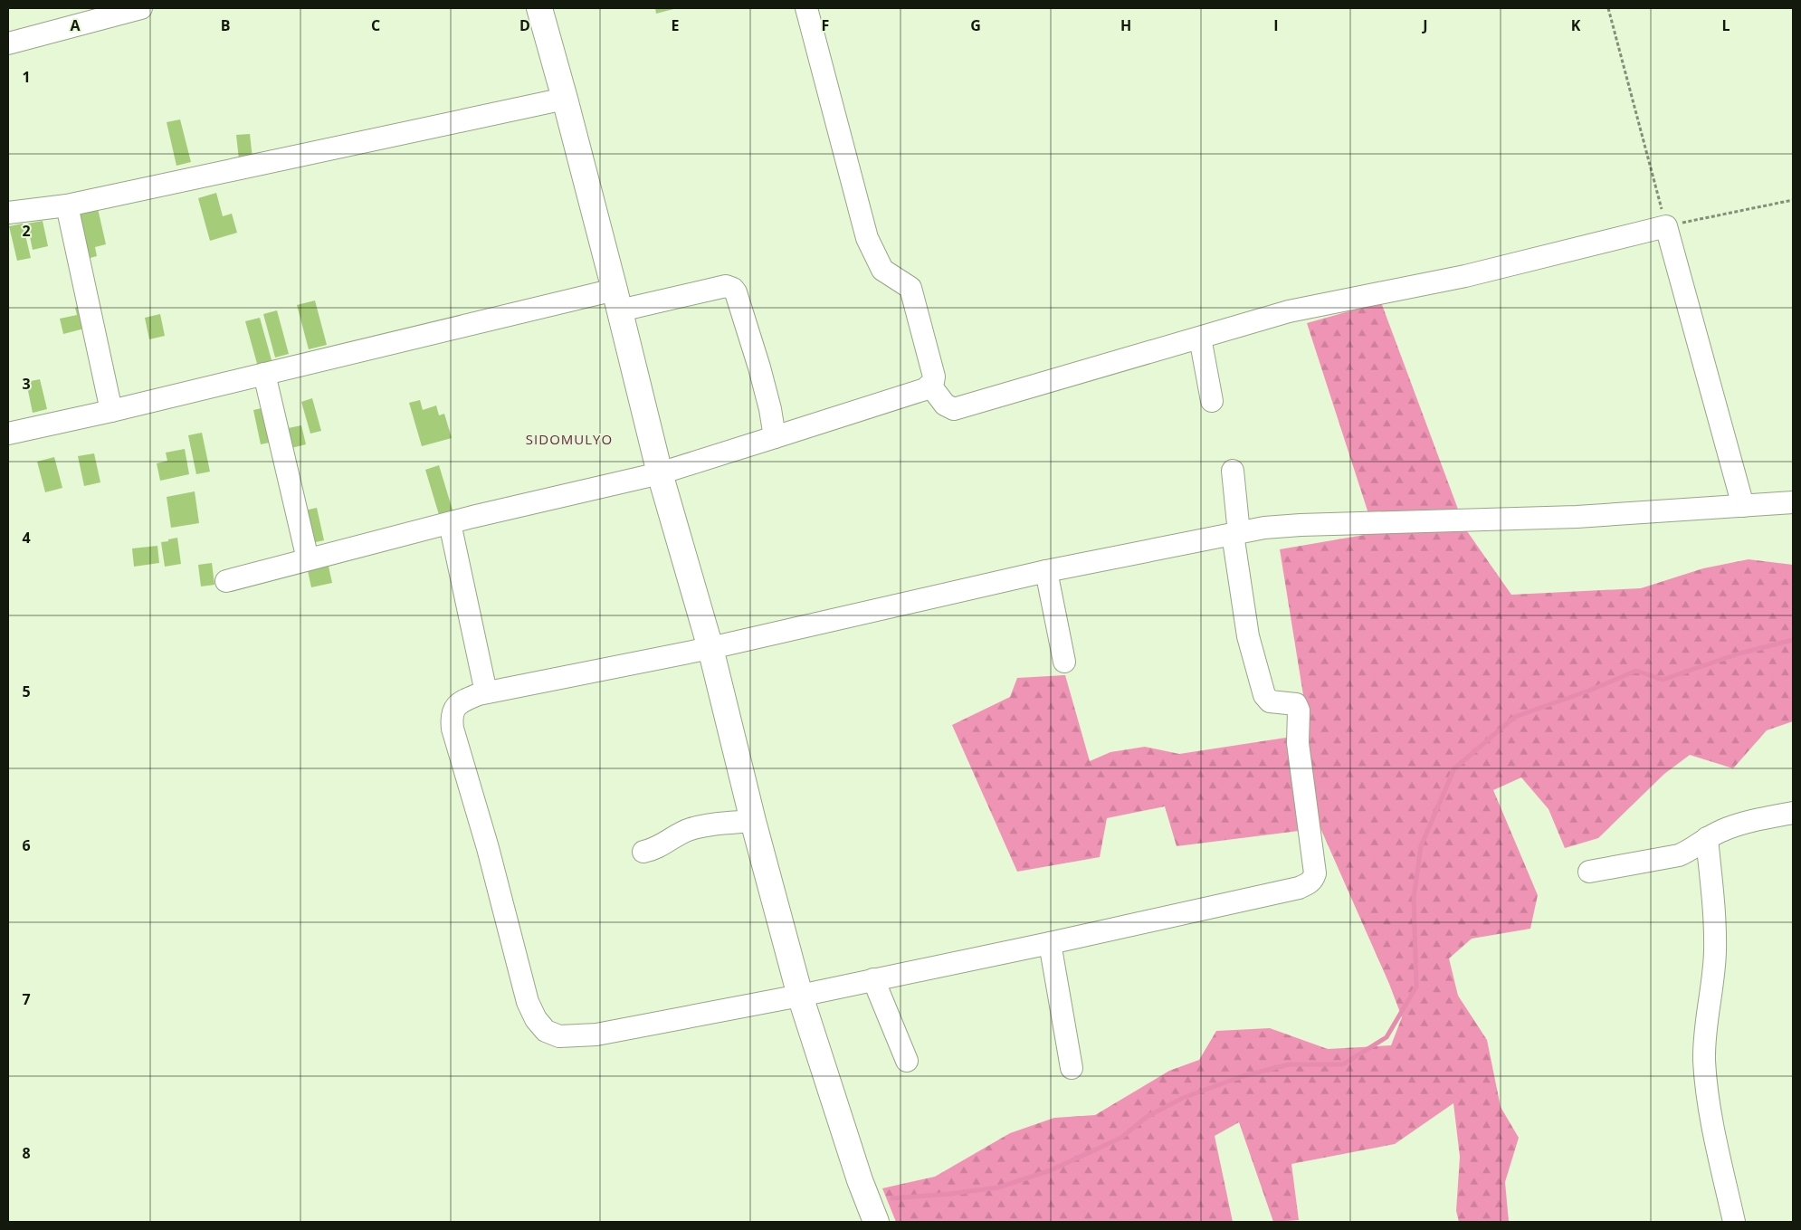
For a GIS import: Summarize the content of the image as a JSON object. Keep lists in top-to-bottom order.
{
  "districts": ["SIDOMULYO"],
  "grid": {
    "columns": [
      "A",
      "B",
      "C",
      "D",
      "E",
      "F",
      "G",
      "H",
      "I",
      "J",
      "K",
      "L"
    ],
    "rows": [
      "1",
      "2",
      "3",
      "4",
      "5",
      "6",
      "7",
      "8"
    ]
  }
}
